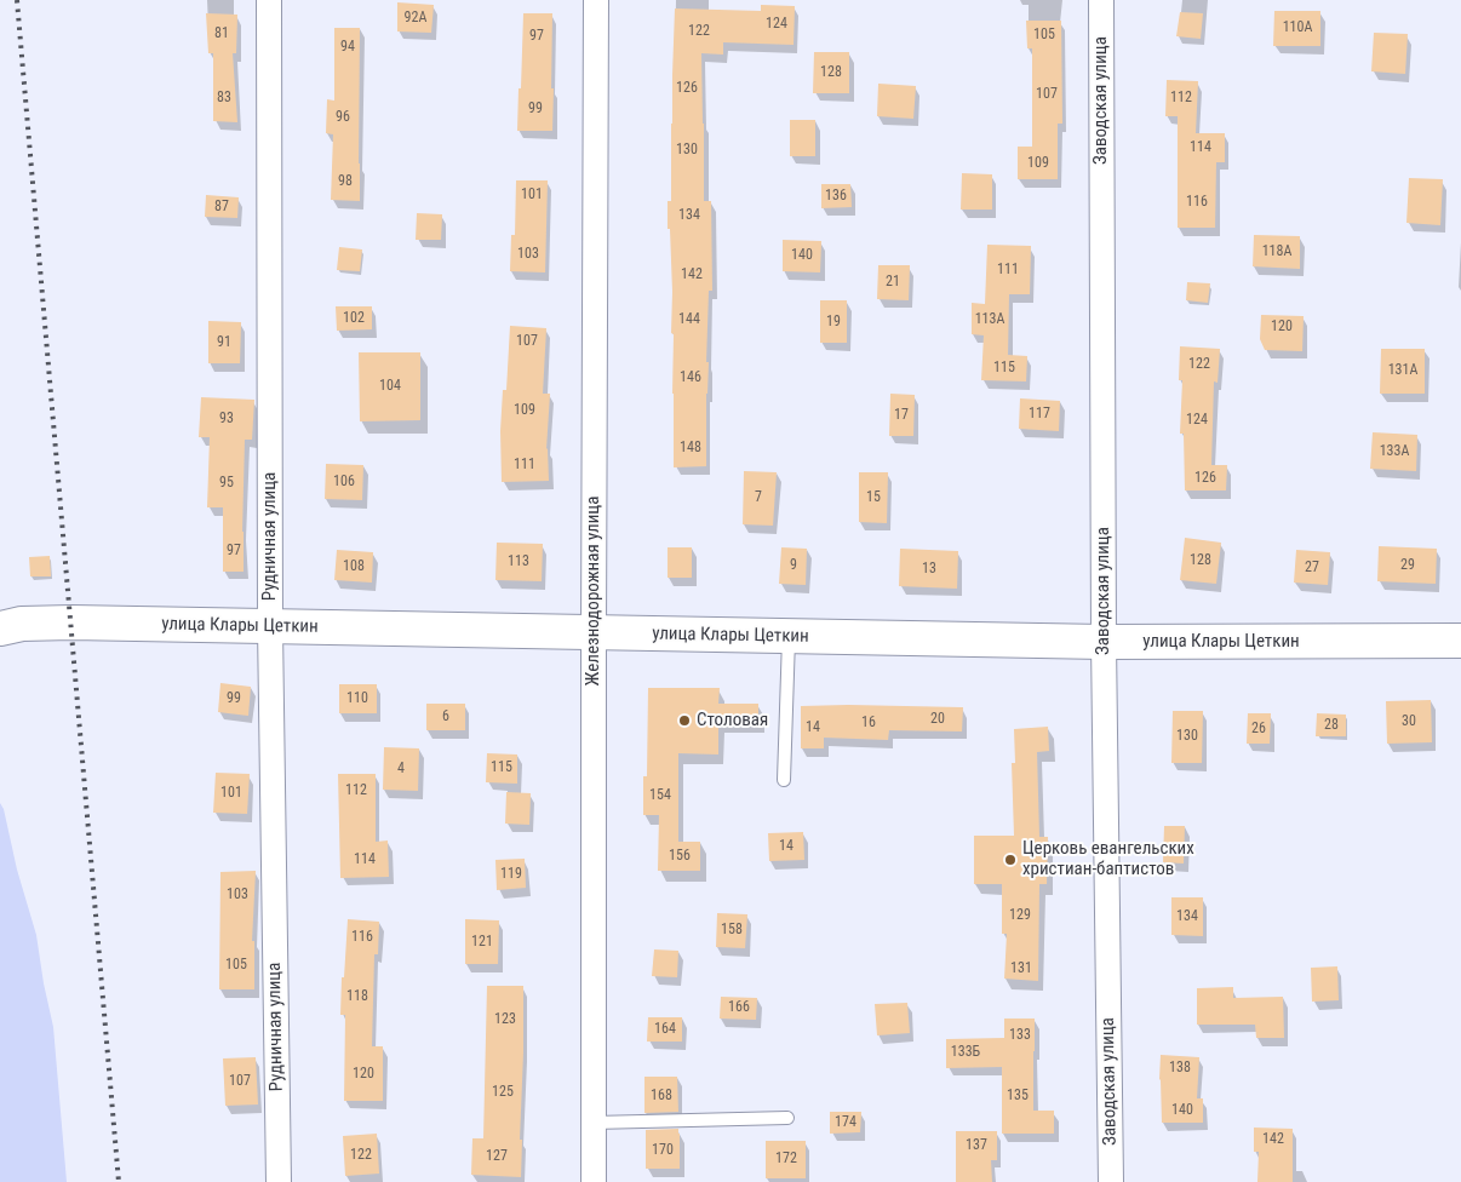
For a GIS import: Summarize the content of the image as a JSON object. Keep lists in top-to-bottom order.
{
  "streets": {
    "street": [
      "Заводская улица",
      "Рудничная улица",
      "Железнодорожная улица",
      "улица Клары Цеткин"
    ]
  },
  "crossings": [
    ["Заводская улица", "улица Клары Цеткин"],
    ["Рудничная улица", "улица Клары Цеткин"],
    ["Железнодорожная улица", "улица Клары Цеткин"]
  ],
  "places": ["Столовая", "Церковь евангельских христиан-баптистов"],
  "house_numbers": [
    "92А",
    "124",
    "110А",
    "122",
    "81",
    "105",
    "97",
    "94",
    "128",
    "126",
    "107",
    "83",
    "112",
    "99",
    "96",
    "114",
    "130",
    "109",
    "98",
    "101",
    "136",
    "116",
    "87",
    "134",
    "118А",
    "103",
    "140",
    "111",
    "142",
    "21",
    "102",
    "144",
    "113А",
    "19",
    "120",
    "107",
    "91",
    "122",
    "115",
    "131А",
    "146",
    "104",
    "109",
    "117",
    "17",
    "93",
    "124",
    "148",
    "133А",
    "111",
    "126",
    "106",
    "95",
    "7",
    "15",
    "97",
    "128",
    "113",
    "9",
    "29",
    "108",
    "27",
    "13",
    "99",
    "110",
    "6",
    "20",
    "30",
    "16",
    "28",
    "14",
    "26",
    "130",
    "115",
    "4",
    "112",
    "101",
    "154",
    "14",
    "156",
    "114",
    "119",
    "103",
    "129",
    "134",
    "158",
    "116",
    "121",
    "105",
    "131",
    "118",
    "166",
    "123",
    "164",
    "133",
    "133Б",
    "138",
    "120",
    "107",
    "125",
    "168",
    "135",
    "140",
    "174",
    "142",
    "137",
    "170",
    "122",
    "127",
    "172"
  ]
}
